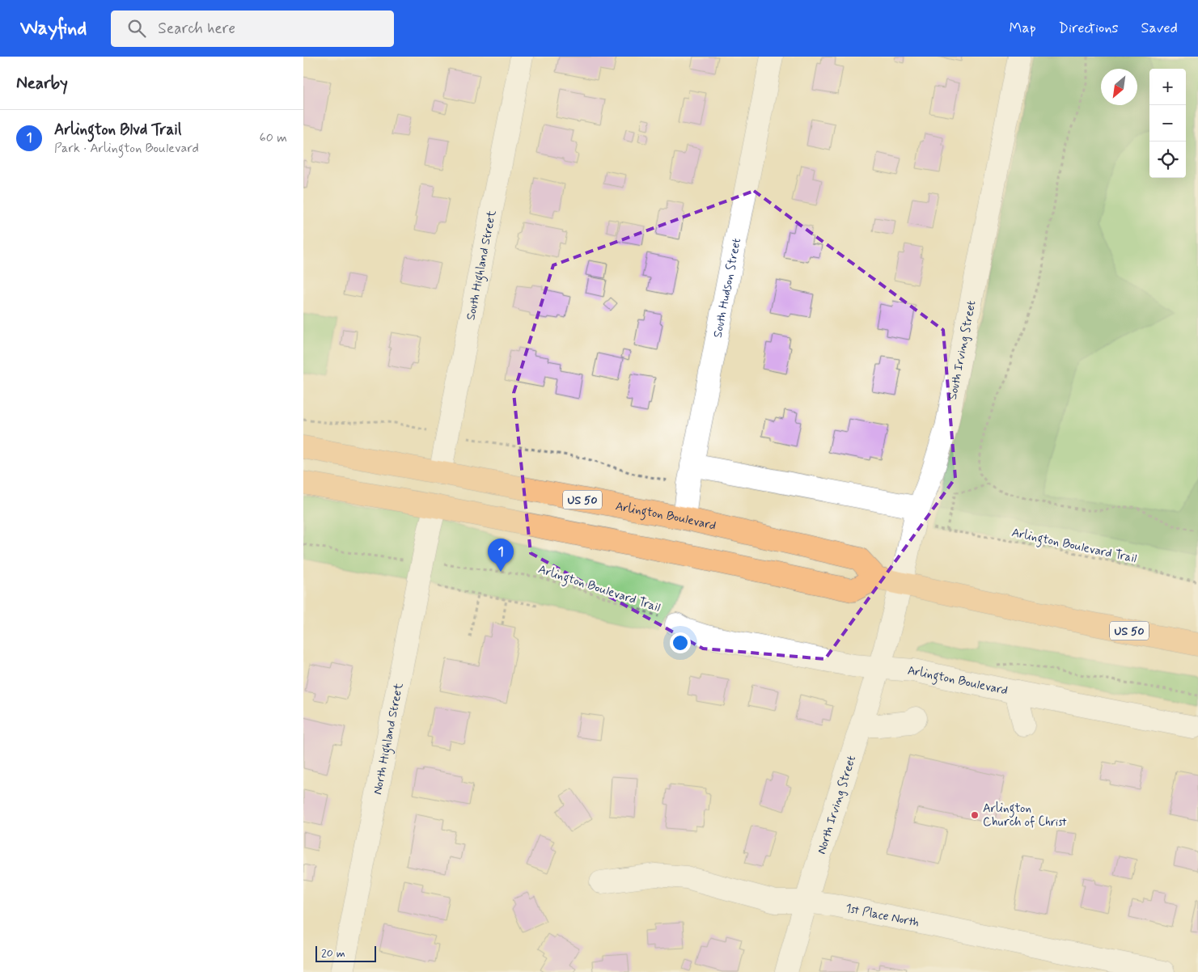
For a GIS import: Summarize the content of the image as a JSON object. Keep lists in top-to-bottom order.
{
  "streets": {
    "highway": ["US 50", "Arlington Boulevard"],
    "street": [
      "South Highland Street",
      "South Hudson Street",
      "South Irving Street",
      "North Highland Street",
      "North Irving Street",
      "1st Place North"
    ],
    "path": ["Arlington Boulevard Trail"]
  },
  "crossings": [
    ["South Highland Street", "Arlington Boulevard"],
    ["South Hudson Street", "Arlington Boulevard"],
    ["South Irving Street", "US 50"],
    ["South Irving Street", "North Irving Street"],
    ["Arlington Boulevard", "Arlington Boulevard Trail"],
    ["Arlington Boulevard", "North Irving Street"],
    ["North Irving Street", "1st Place North"]
  ],
  "places": ["Arlington Church of Christ"],
  "scale_bar": "20 m",
  "north": "bottom left",
  "page": {
    "header": "Wayfind",
    "search": "Search here",
    "nav": ["Map", "Directions", "Saved"],
    "heading": "Nearby",
    "map_buttons": ["+", "−"],
    "list": [
      {
        "mark": "1",
        "name": "Arlington Blvd Trail",
        "note": "Park · Arlington Boulevard",
        "value": "60 m"
      }
    ],
    "pins": "1",
    "scale": "20 m"
  }
}
